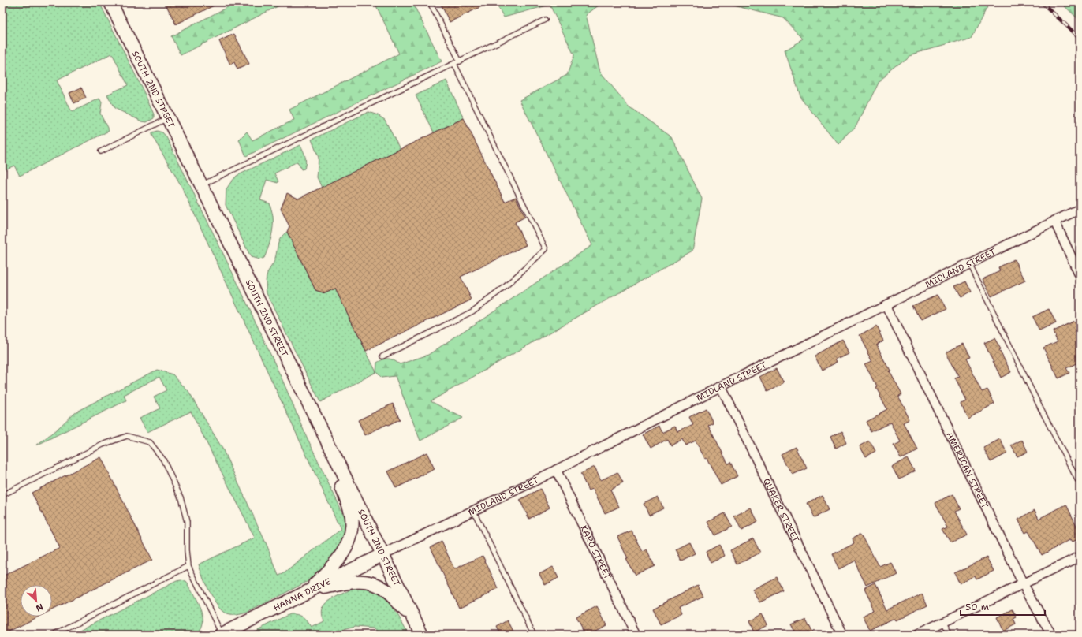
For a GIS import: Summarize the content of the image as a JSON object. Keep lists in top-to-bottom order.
{
  "streets": {
    "main road": ["SOUTH 2ND STREET", "HANNA DRIVE"],
    "street": [
      "MIDLAND STREET",
      "AMERICAN STREET",
      "QUAKER STREET",
      "KARO STREET"
    ]
  },
  "crossings": [
    ["SOUTH 2ND STREET", "MIDLAND STREET"],
    ["SOUTH 2ND STREET", "HANNA DRIVE"],
    ["MIDLAND STREET", "AMERICAN STREET"],
    ["MIDLAND STREET", "QUAKER STREET"],
    ["MIDLAND STREET", "KARO STREET"],
    ["MIDLAND STREET", "HANNA DRIVE"]
  ],
  "scale_bar": "50 m",
  "north": "bottom right"
}
